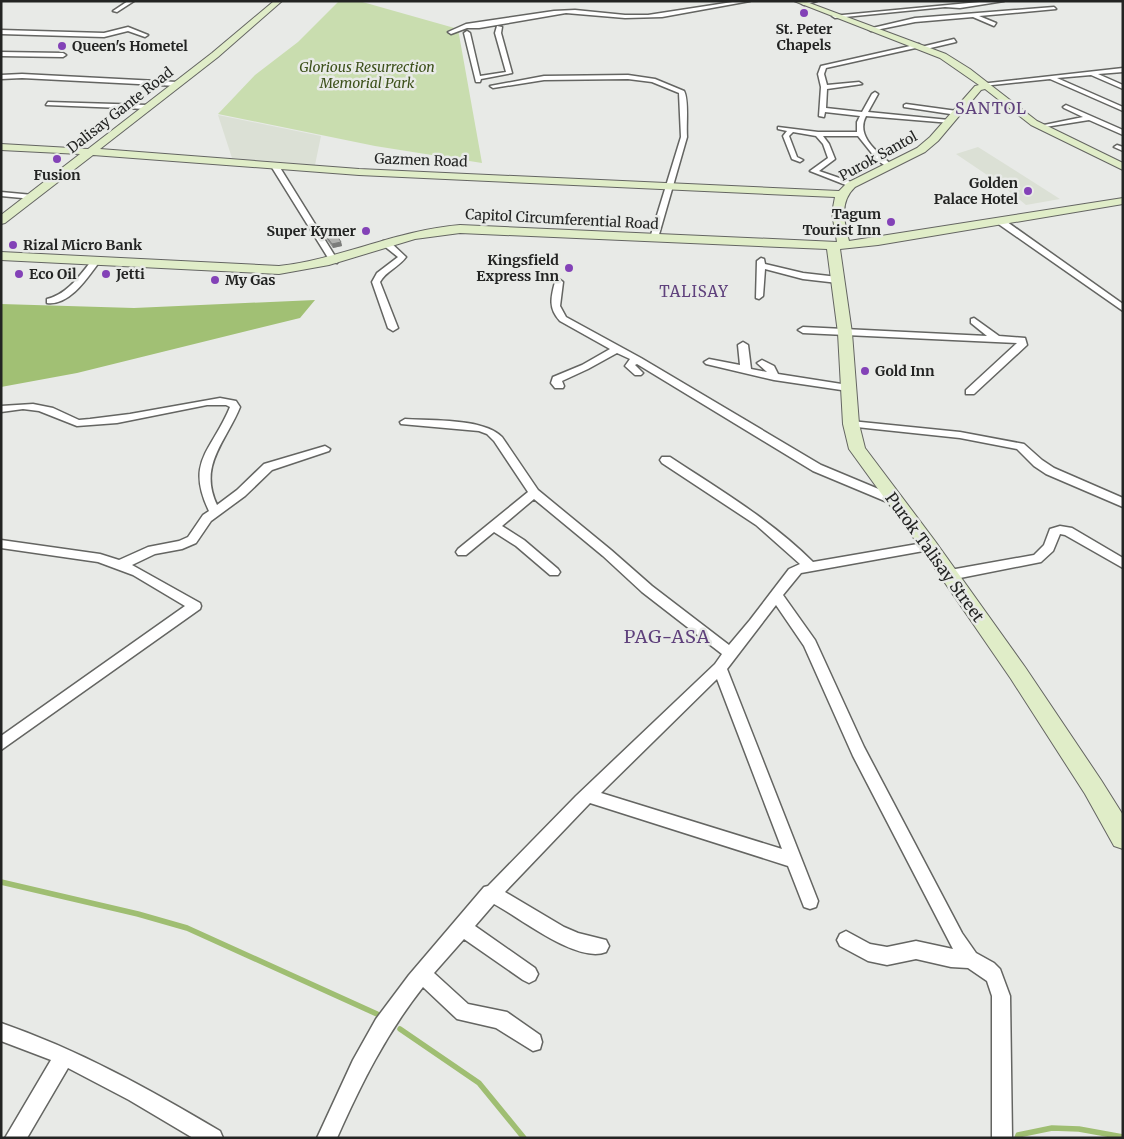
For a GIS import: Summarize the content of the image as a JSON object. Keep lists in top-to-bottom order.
{
  "streets": {
    "main road": [
      "Dalisay Gante Road",
      "Purok Santol",
      "Capitol Circumferential Road",
      "Purok Talisay Street"
    ],
    "street": ["Gazmen Road"]
  },
  "crossings": [
    ["Dalisay Gante Road", "Gazmen Road"],
    ["Purok Santol", "Gazmen Road"],
    ["Purok Santol", "Capitol Circumferential Road"],
    ["Purok Santol", "Purok Talisay Street"],
    ["Capitol Circumferential Road", "Purok Talisay Street"]
  ],
  "districts": ["SANTOL", "TALISAY", "PAG-ASA"],
  "parks": ["Glorious Resurrection Memorial Park"],
  "places": [
    "St. Peter Chapels",
    "Queen's Hometel",
    "Fusion",
    "Golden Palace Hotel",
    "Tagum Tourist Inn",
    "Super Kymer",
    "Rizal Micro Bank",
    "Kingsfield Express Inn",
    "Eco Oil",
    "Jetti",
    "My Gas",
    "Gold Inn"
  ]
}
